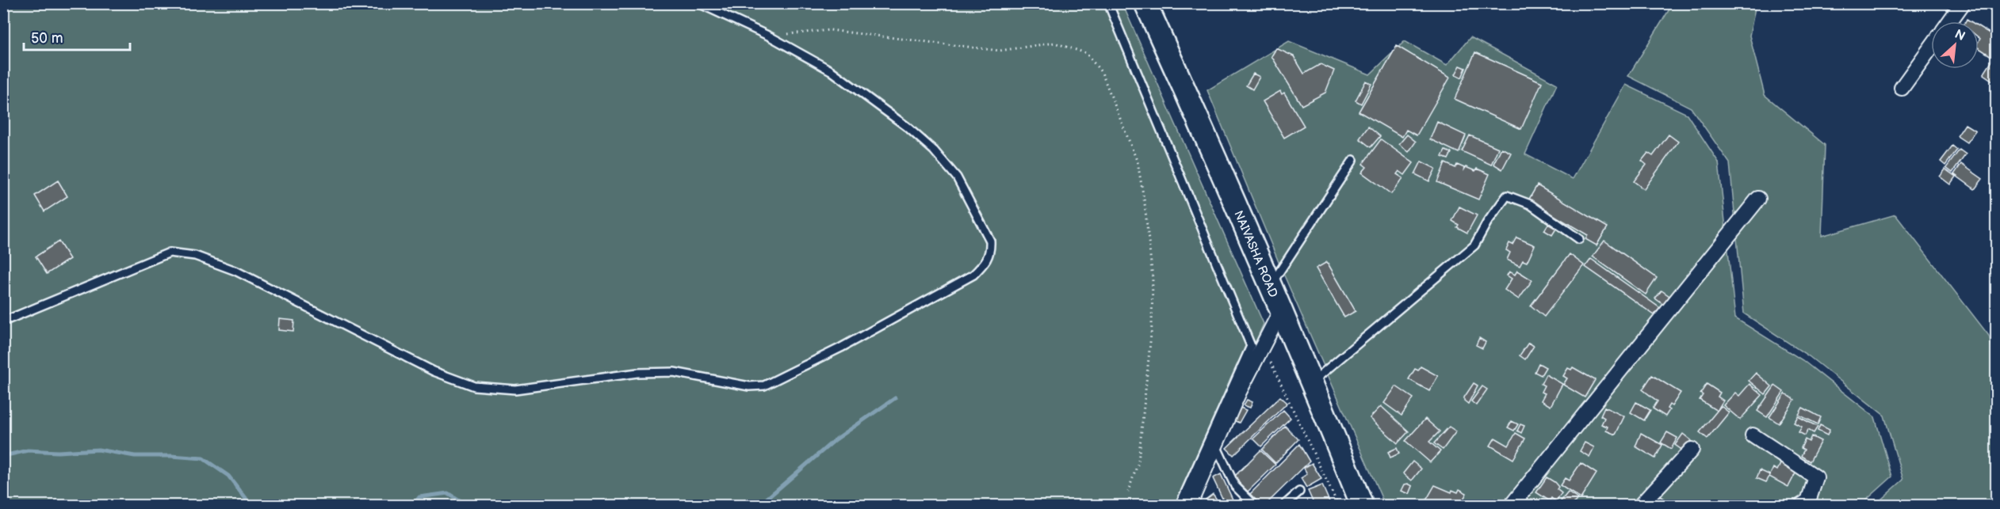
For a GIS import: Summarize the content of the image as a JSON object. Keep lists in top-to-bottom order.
{
  "streets": {
    "main road": ["NAIVASHA ROAD"]
  },
  "scale_bar": "50 m",
  "north": "top right"
}
